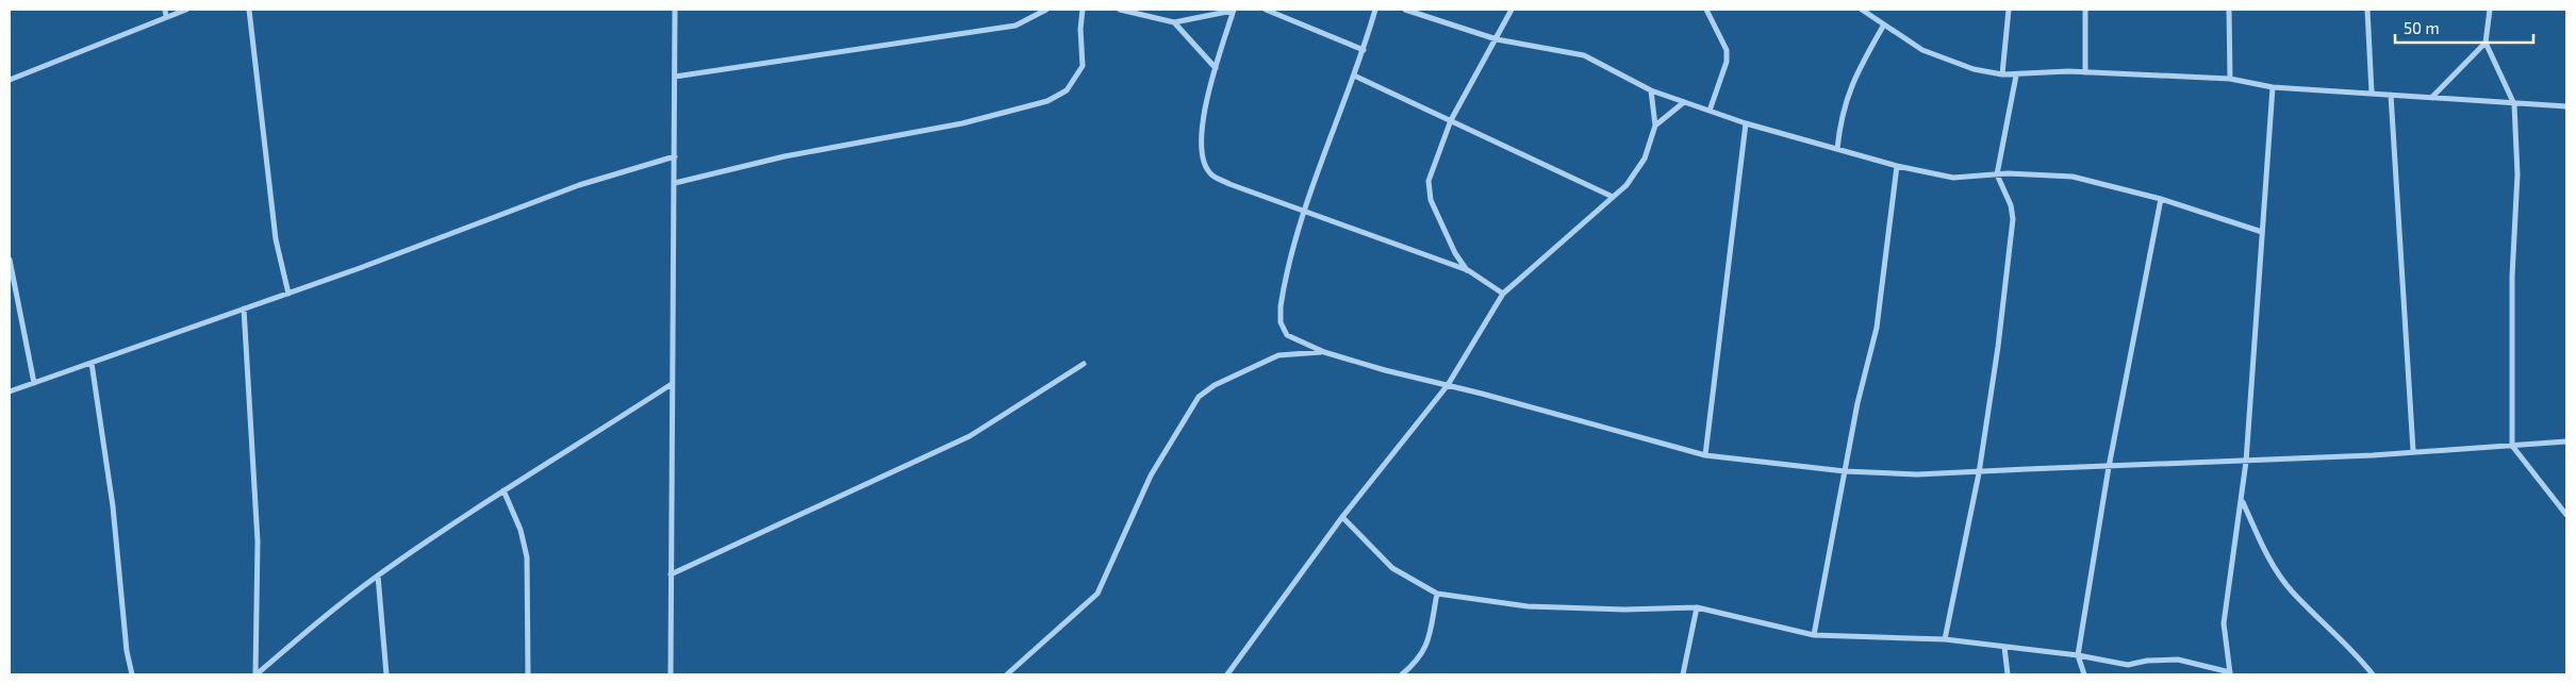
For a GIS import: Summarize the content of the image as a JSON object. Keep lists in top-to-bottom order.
{
  "scale_bar": "50 m"
}
